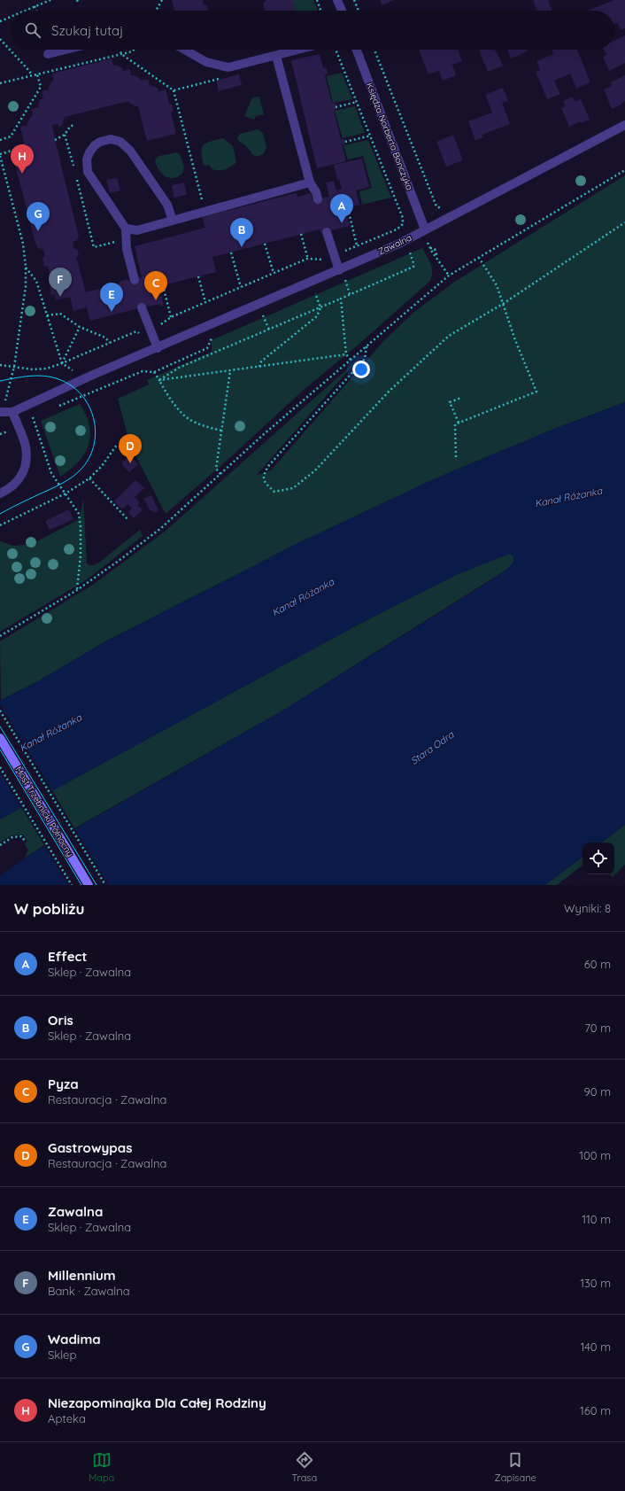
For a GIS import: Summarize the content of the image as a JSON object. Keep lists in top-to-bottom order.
{
  "streets": {
    "street": ["Księdza Norberta Bonczyka", "Zawalna", "Most Trzebnicki Północny"]
  },
  "crossings": [
    ["Księdza Norberta Bonczyka", "Zawalna"]
  ],
  "water": ["Kanał Różanka", "Stara Odra"],
  "page": {
    "search": "Szukaj tutaj",
    "pins": [
      "H",
      "A",
      "G",
      "B",
      "F",
      "C",
      "E",
      "D"
    ],
    "heading": ["W pobliżu", "Wyniki: 8"],
    "list": [
      {
        "mark": "A",
        "name": "Effect",
        "note": "Sklep · Zawalna",
        "value": "60 m"
      },
      {
        "mark": "B",
        "name": "Oris",
        "note": "Sklep · Zawalna",
        "value": "70 m"
      },
      {
        "mark": "C",
        "name": "Pyza",
        "note": "Restauracja · Zawalna",
        "value": "90 m"
      },
      {
        "mark": "D",
        "name": "Gastrowypas",
        "note": "Restauracja · Zawalna",
        "value": "100 m"
      },
      {
        "mark": "E",
        "name": "Zawalna",
        "note": "Sklep · Zawalna",
        "value": "110 m"
      },
      {
        "mark": "F",
        "name": "Millennium",
        "note": "Bank · Zawalna",
        "value": "130 m"
      },
      {
        "mark": "G",
        "name": "Wadima",
        "note": "Sklep",
        "value": "140 m"
      },
      {
        "mark": "H",
        "name": "Niezapominajka Dla Całej Rodziny",
        "note": "Apteka",
        "value": "160 m"
      }
    ],
    "nav": ["Mapa", "Trasa", "Zapisane"]
  }
}
